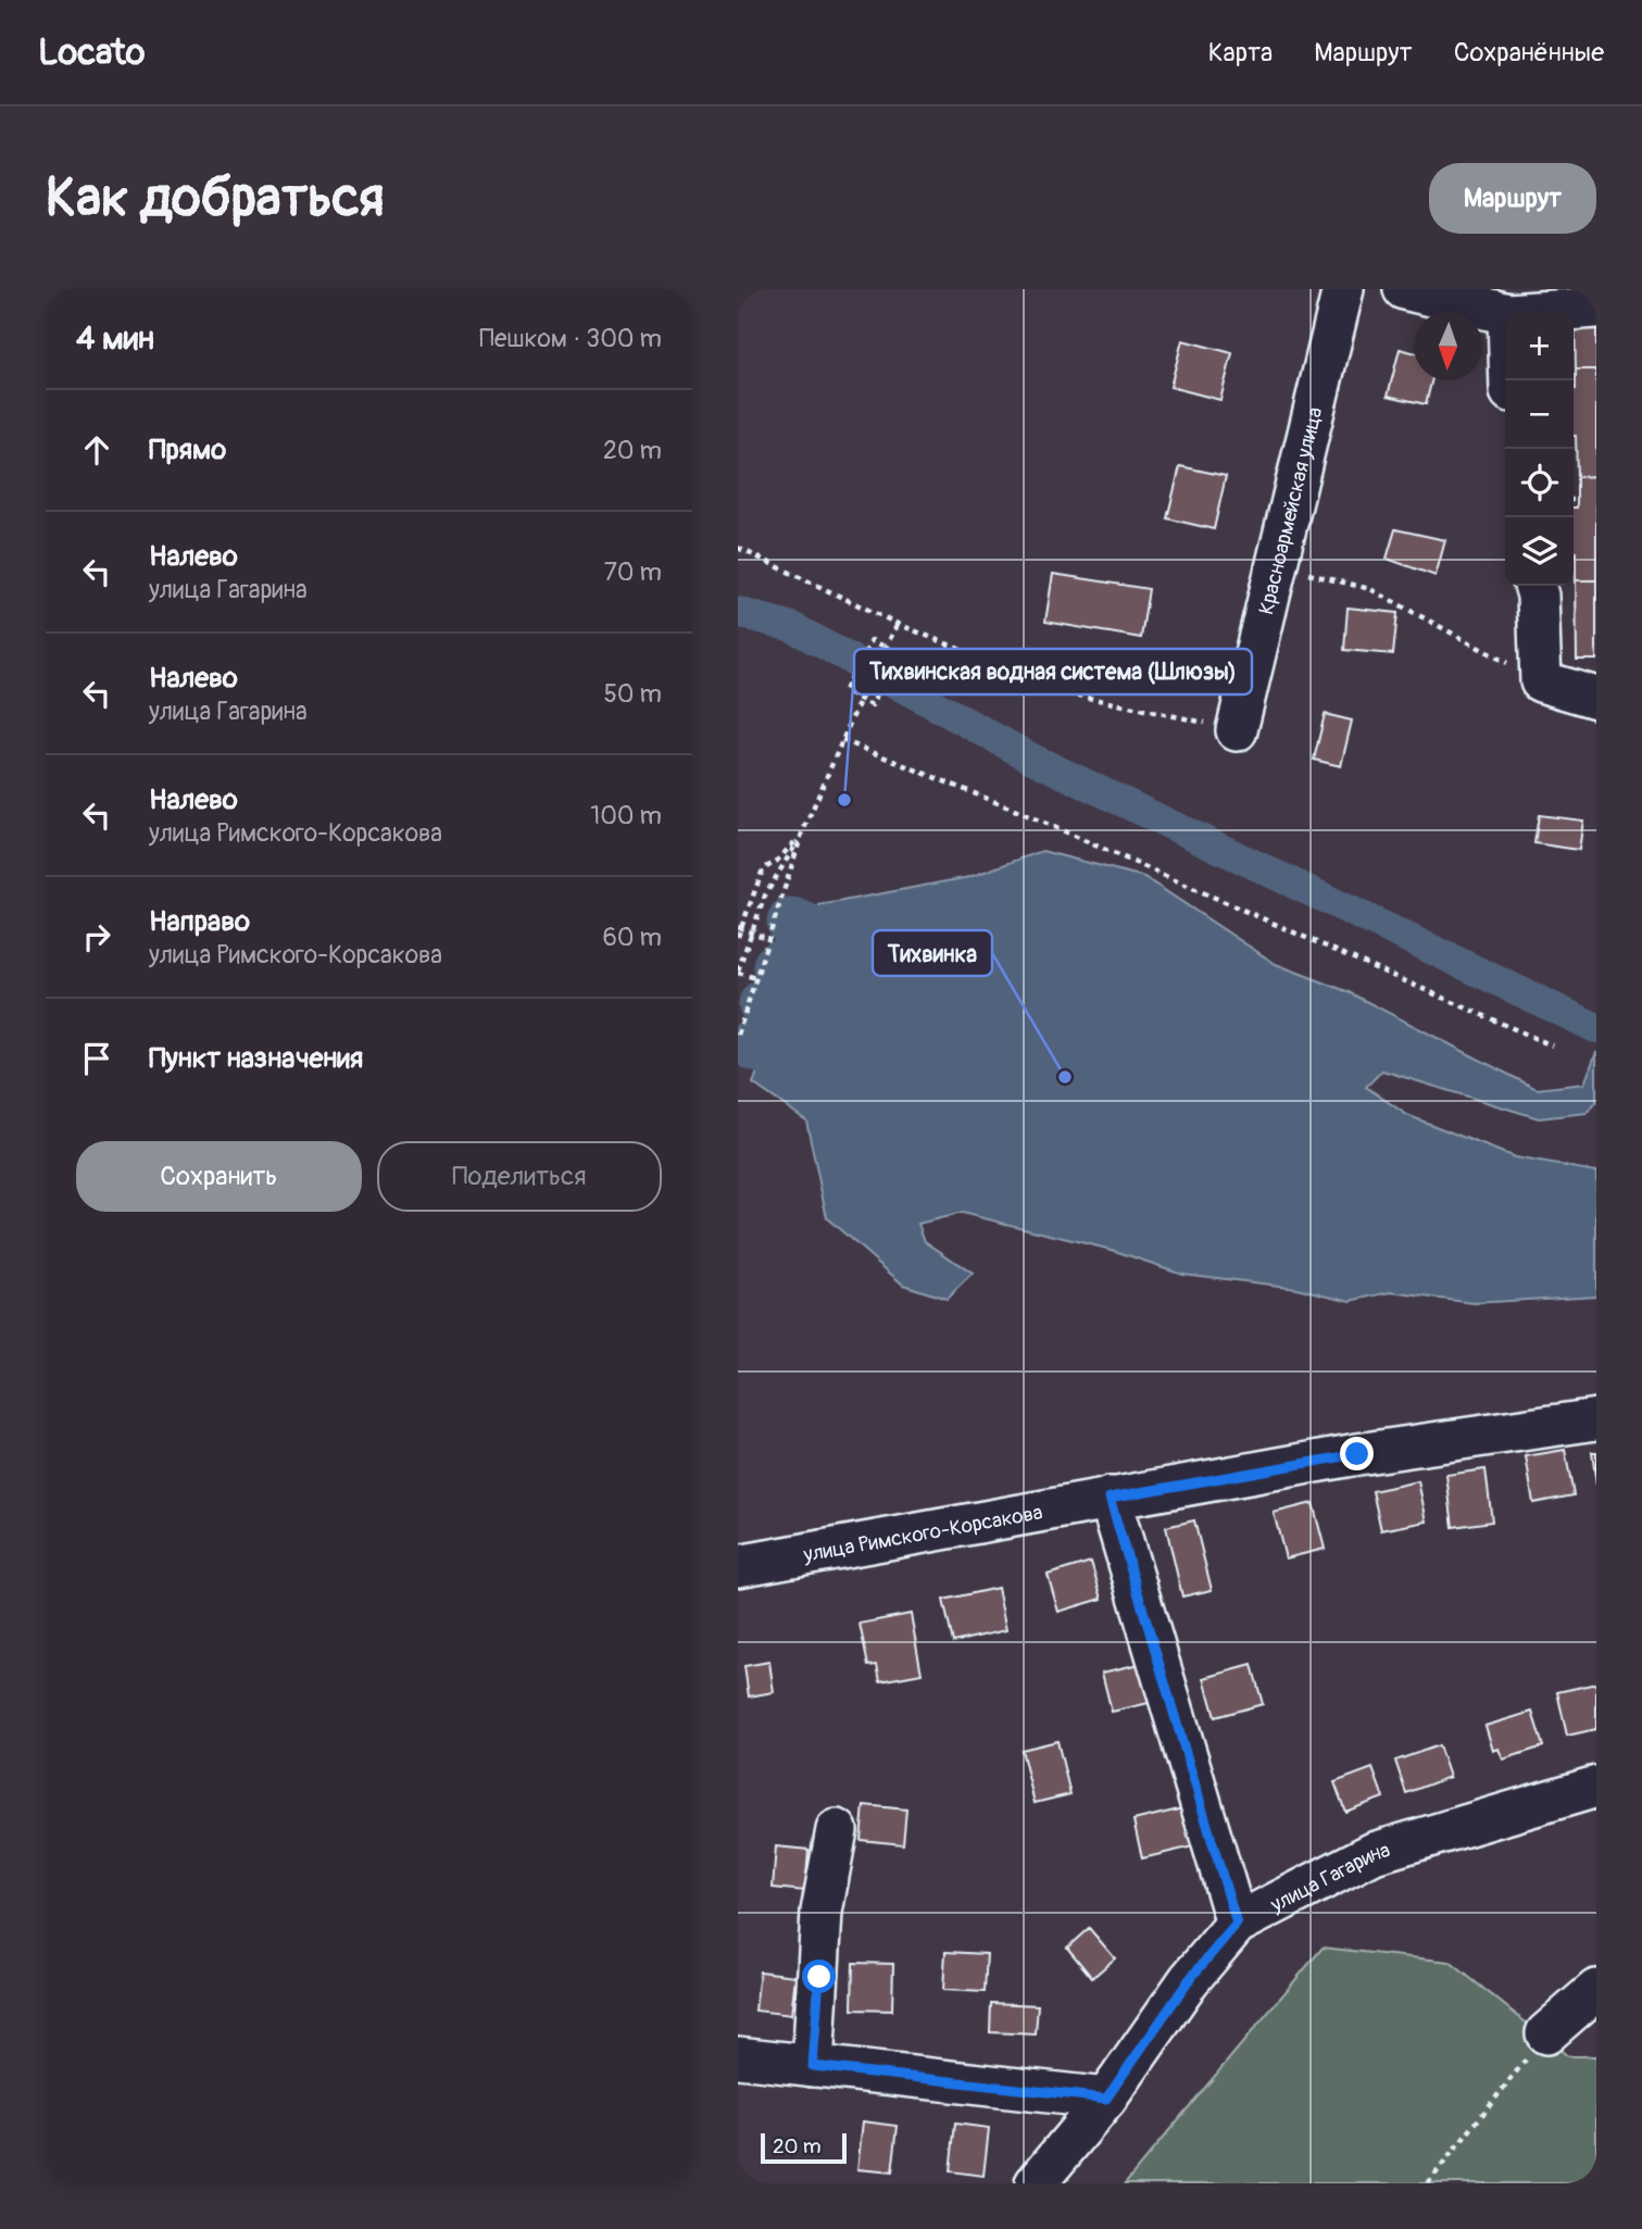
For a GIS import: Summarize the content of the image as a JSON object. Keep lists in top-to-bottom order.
{
  "streets": {
    "street": ["Красноармейская улица", "улица Римского-Корсакова", "улица Гагарина"]
  },
  "places": ["Тихвинская водная система (Шлюзы)", "Тихвинка"],
  "scale_bar": "20 m",
  "north": "bottom",
  "page": {
    "header": "Locato",
    "nav": ["Карта", "Маршрут", "Сохранённые"],
    "buttons": [
      "Маршрут",
      ["Сохранить", "Поделиться"]
    ],
    "title": "Как добраться",
    "heading": ["4 мин", "Пешком · 300 m"],
    "map_buttons": ["+", "−"],
    "list": [
      ["Прямо", "20 m"],
      ["Налево", "улица Гагарина", "70 m"],
      ["Налево", "улица Гагарина", "50 m"],
      ["Налево", "улица Римского-Корсакова", "100 m"],
      ["Направо", "улица Римского-Корсакова", "60 m"],
      "Пункт назначения"
    ],
    "scale": "20 m"
  }
}
